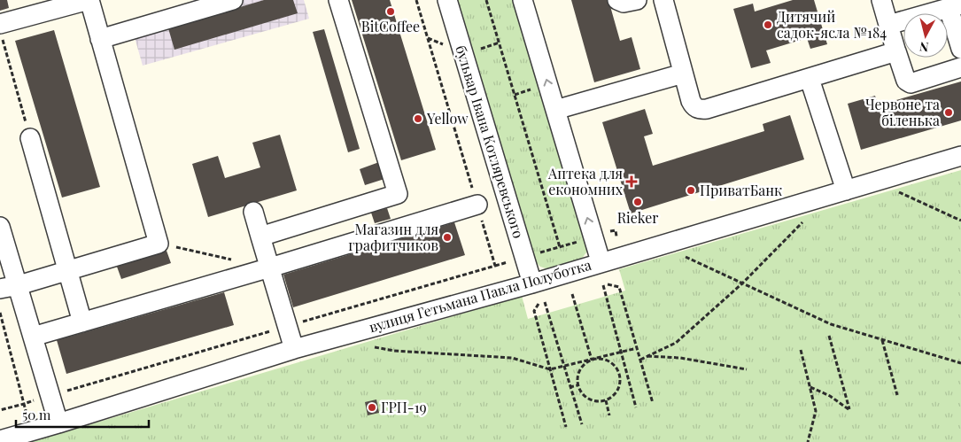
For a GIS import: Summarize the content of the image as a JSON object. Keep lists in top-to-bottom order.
{
  "streets": {
    "street": ["бульвар Івана Котляревського", "вулиця Гетьмана Павла Полуботка"]
  },
  "crossings": [
    ["бульвар Івана Котляревського", "вулиця Гетьмана Павла Полуботка"]
  ],
  "places": {
    "other": [
      "BitCoffee",
      "Дитячий садок-ясла №184",
      "Червоне та біленька",
      "Yellow",
      "ПриватБанк",
      "Rieker",
      "Магазин для графитчиков",
      "ГРП-19"
    ],
    "health": ["Аптека для економних"]
  },
  "scale_bar": "50 m",
  "north": "bottom"
}
